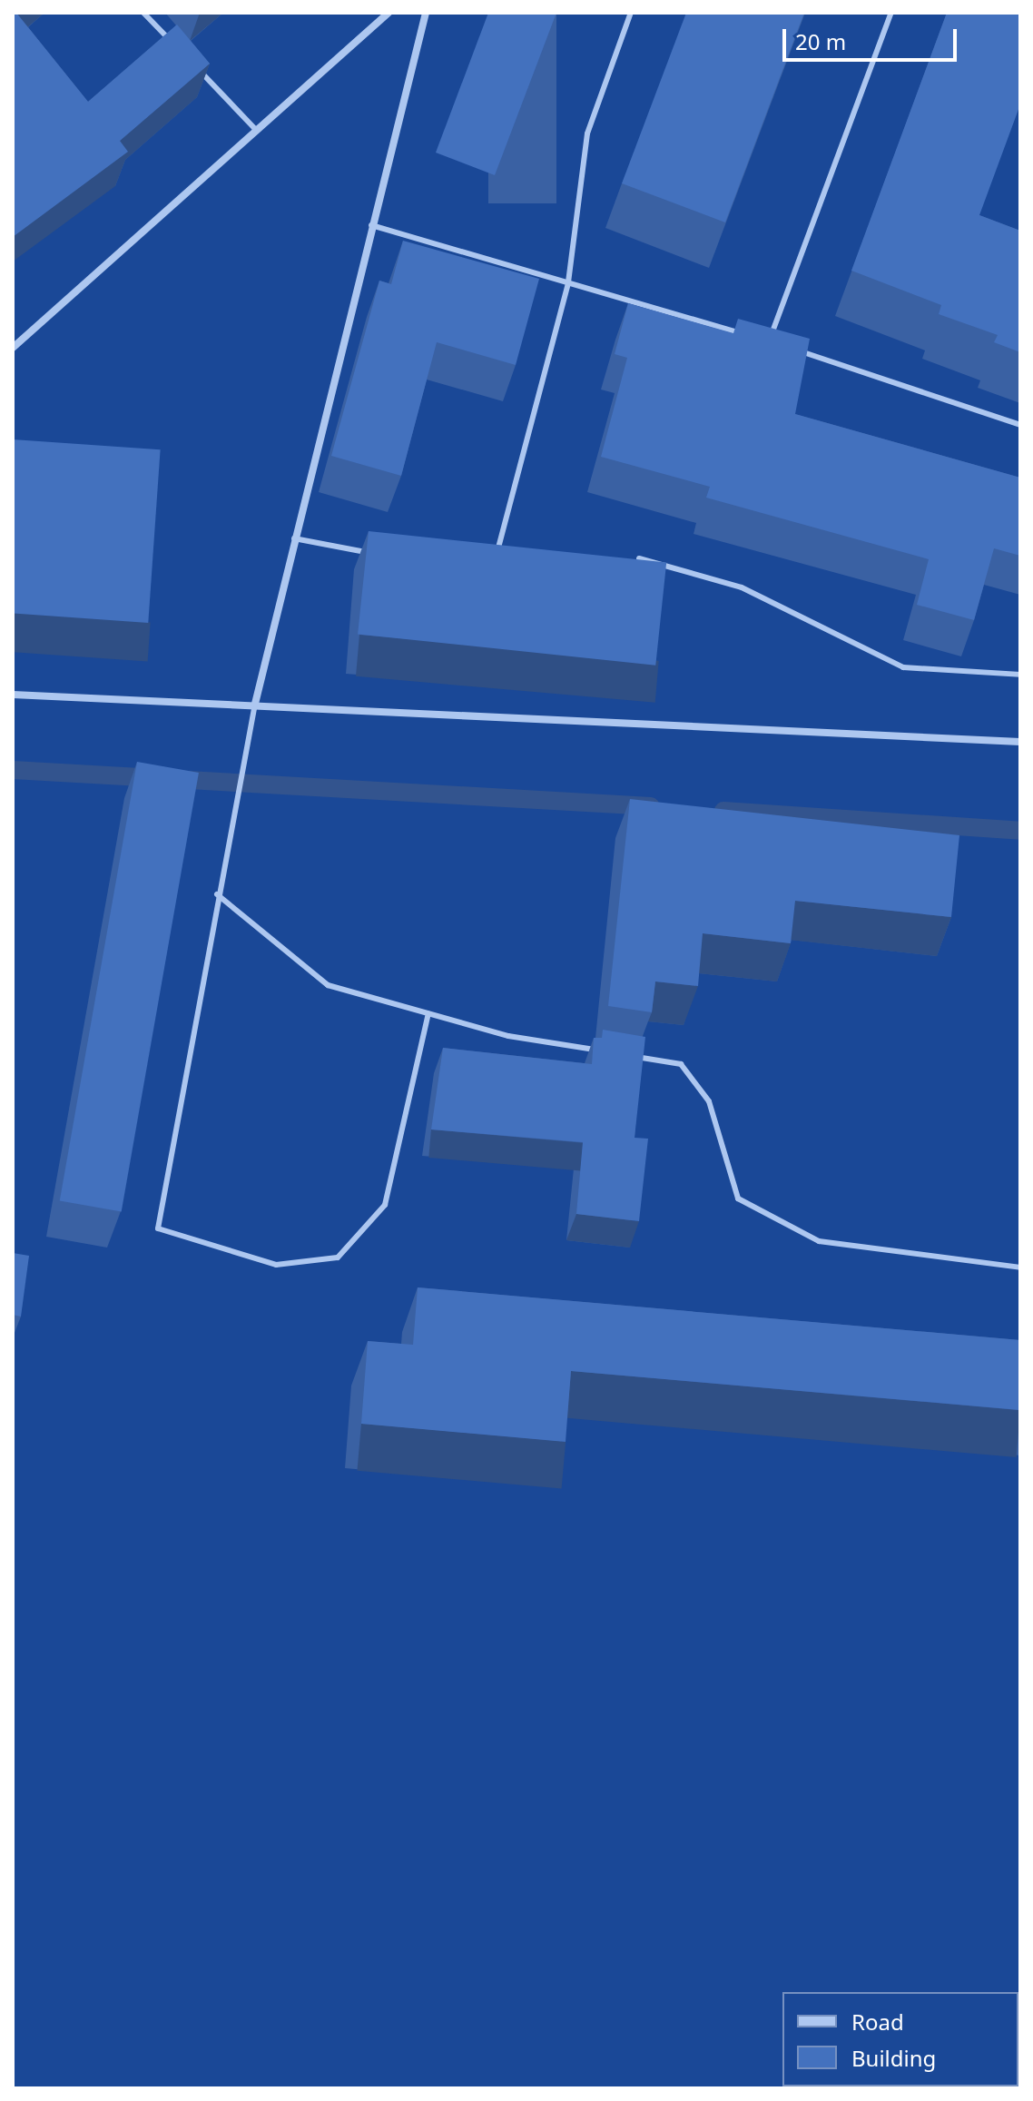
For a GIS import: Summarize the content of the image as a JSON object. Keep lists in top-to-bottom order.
{
  "legend": ["Road", "Building"],
  "scale_bar": "20 m"
}
